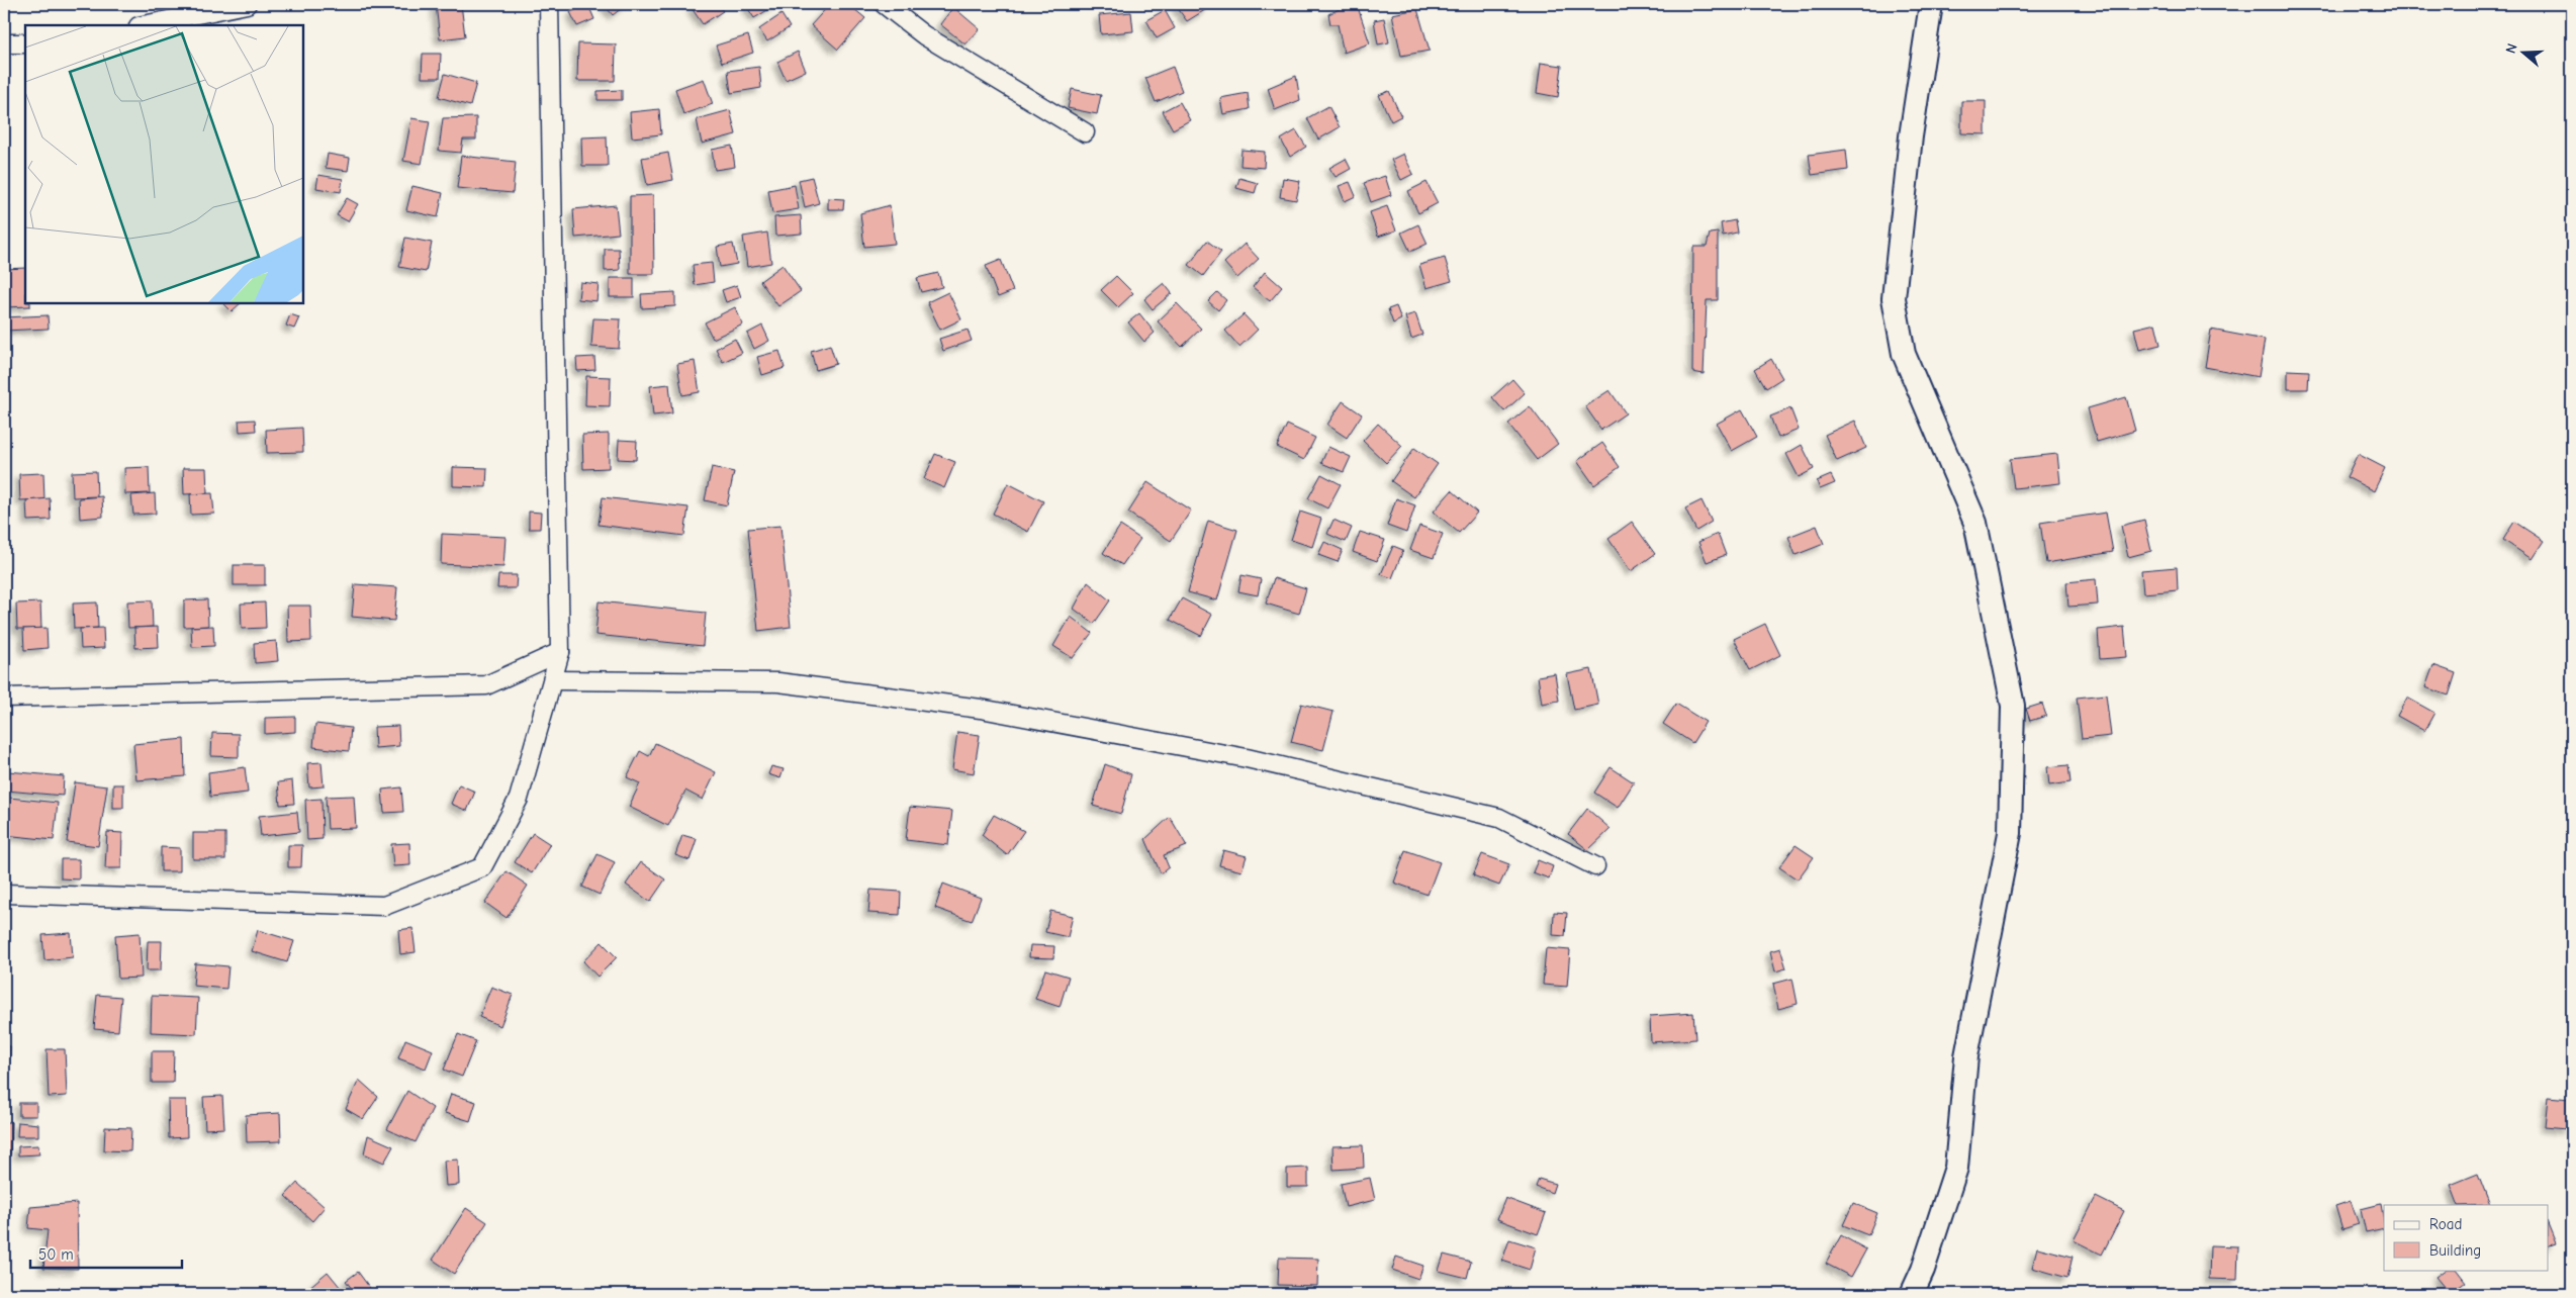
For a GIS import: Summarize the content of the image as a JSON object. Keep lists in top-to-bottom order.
{
  "legend": ["Road", "Building"],
  "scale_bar": "50 m",
  "north": "left"
}
